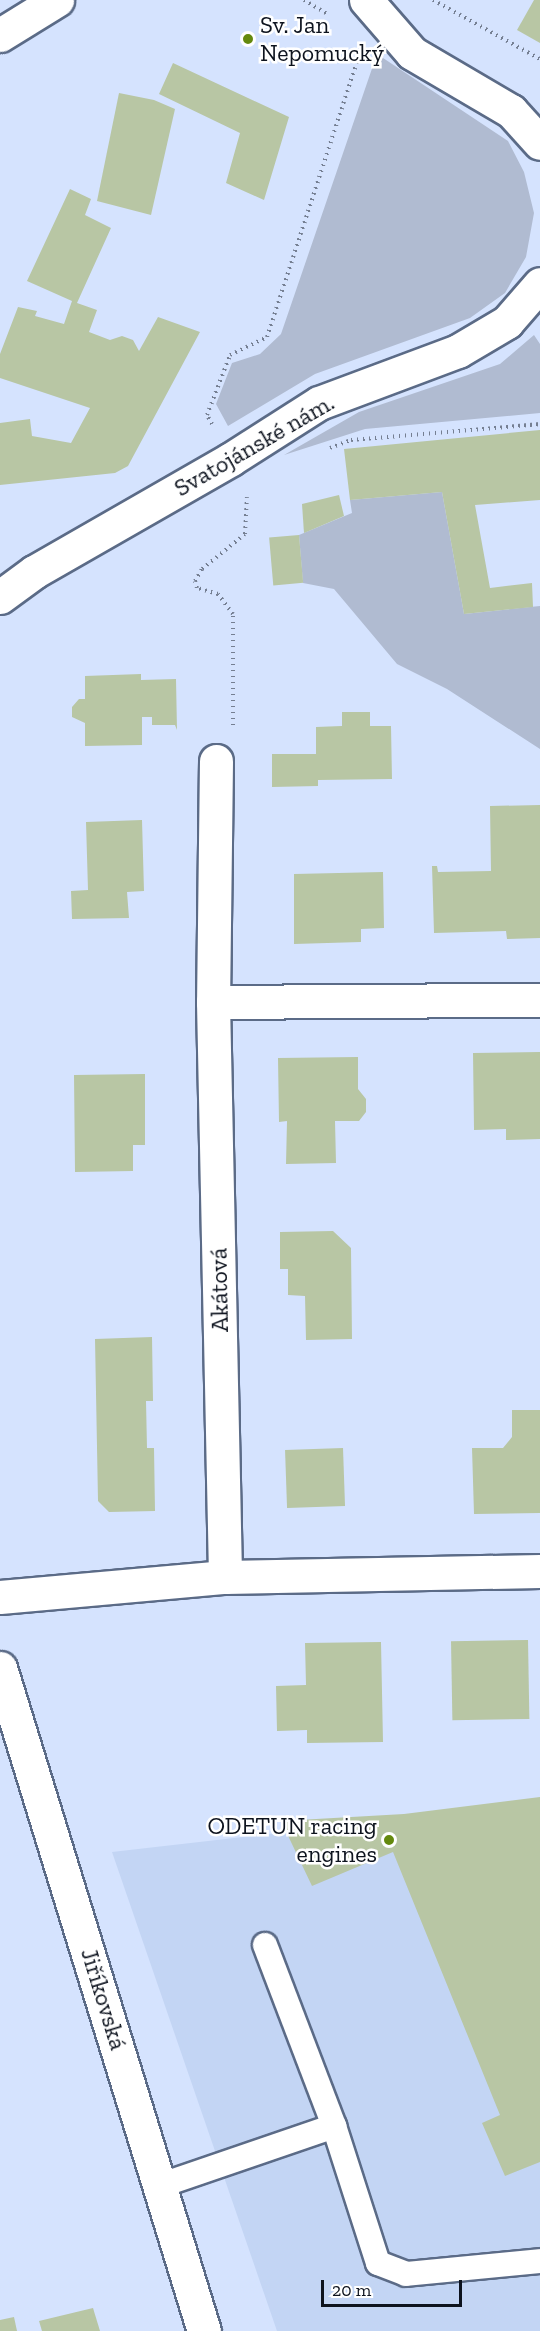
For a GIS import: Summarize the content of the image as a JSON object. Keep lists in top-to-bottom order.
{
  "streets": {
    "street": ["Svatojánské nám.", "Akátová", "Jiříkovská"]
  },
  "places": ["Sv. Jan Nepomucký", "ODETUN racing engines"],
  "scale_bar": "20 m"
}
